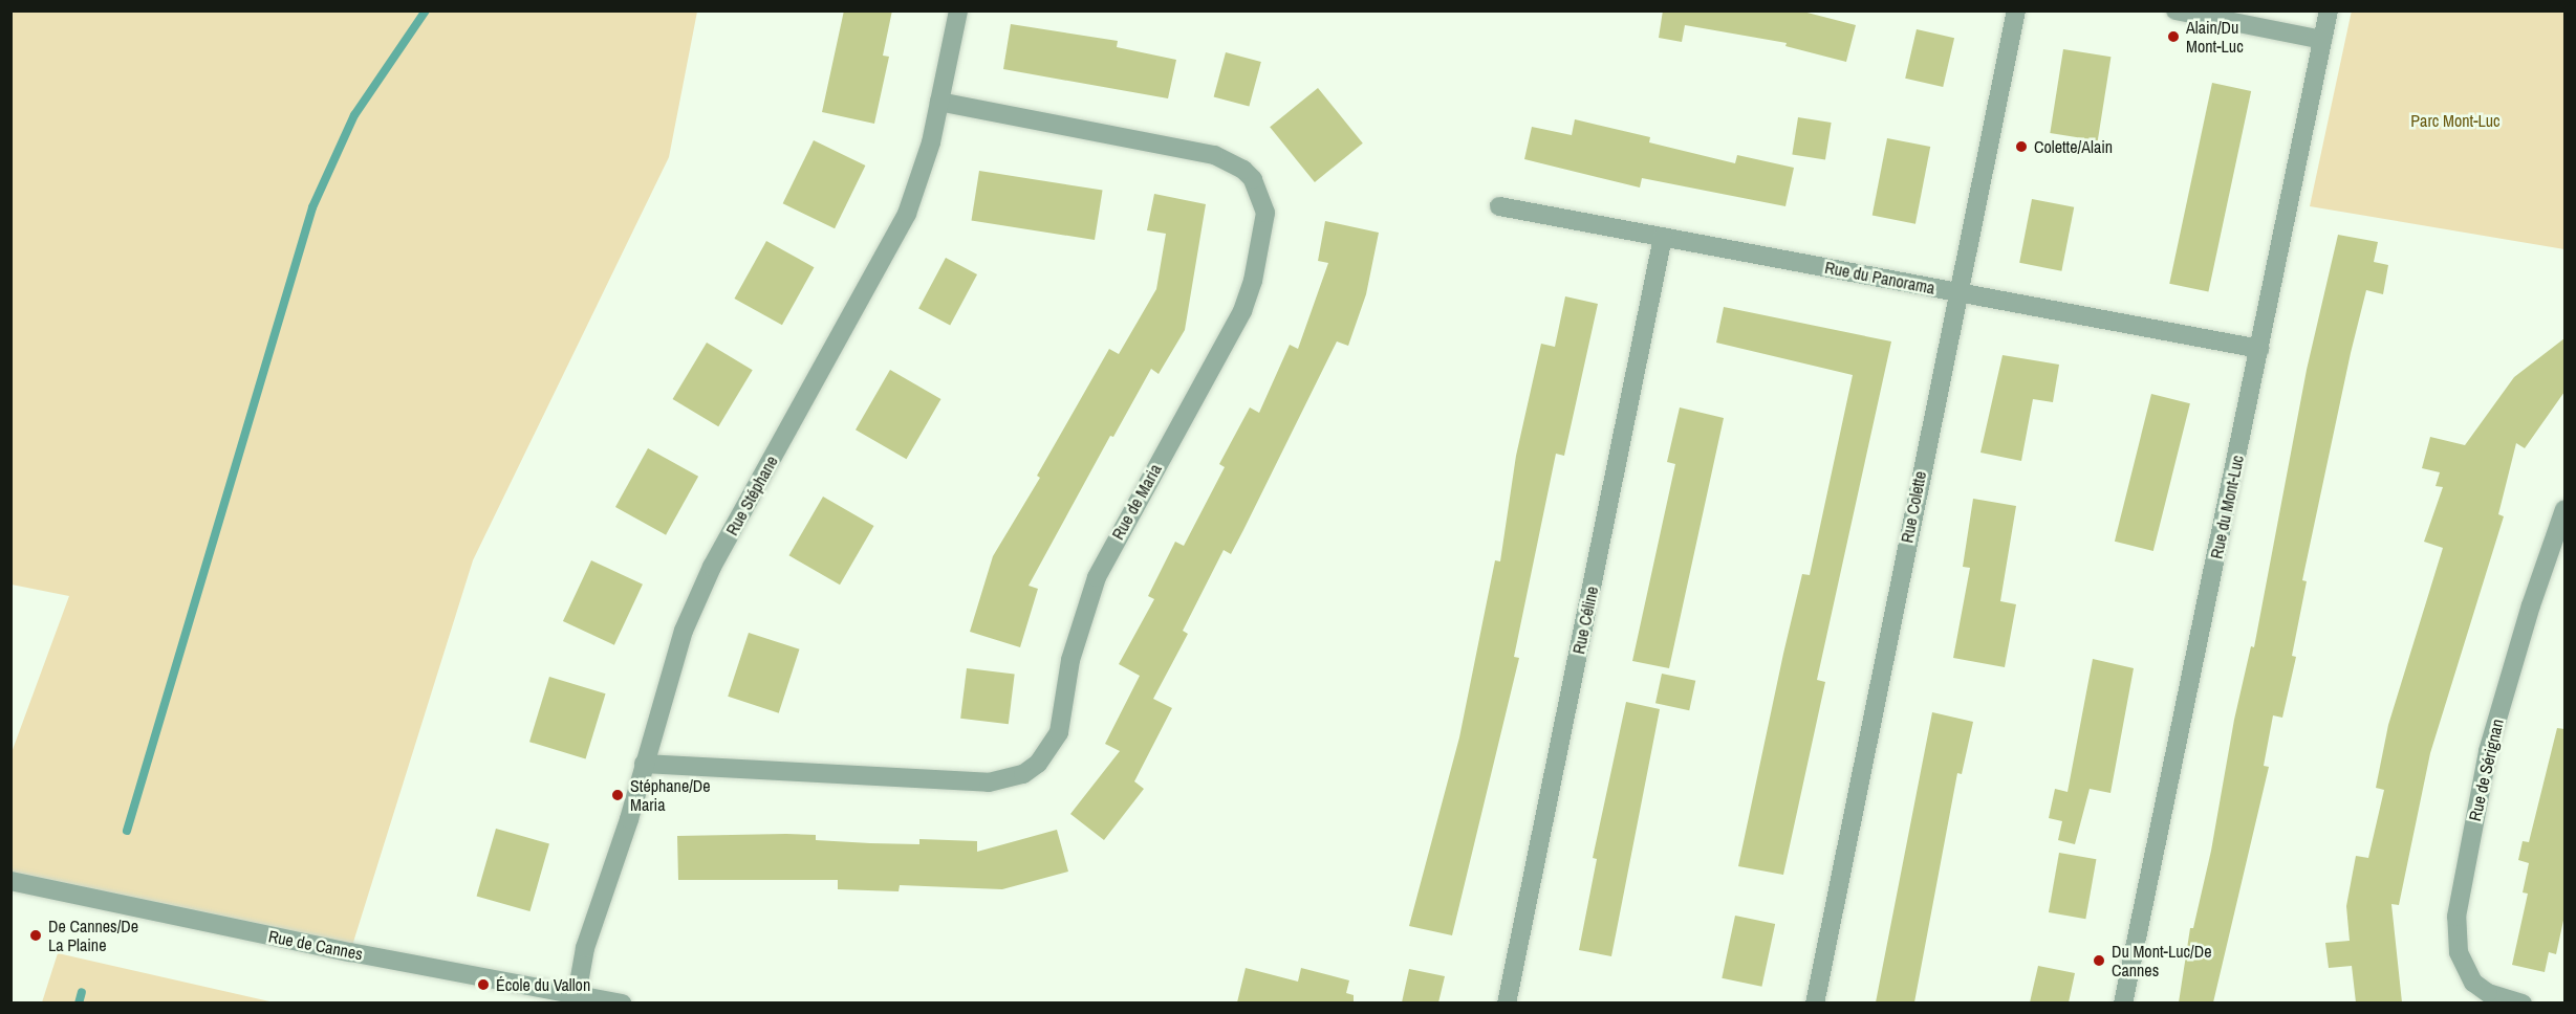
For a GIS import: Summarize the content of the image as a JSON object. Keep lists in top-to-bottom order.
{
  "streets": {
    "street": [
      "Rue du Panorama",
      "Rue Stéphane",
      "Rue de Maria",
      "Rue Colette",
      "Rue du Mont-Luc",
      "Rue Céline",
      "Rue de Sérignan",
      "Rue de Cannes"
    ]
  },
  "crossings": [
    ["Rue du Panorama", "Rue Colette"],
    ["Rue du Panorama", "Rue du Mont-Luc"],
    ["Rue du Panorama", "Rue Céline"],
    ["Rue Stéphane", "Rue de Maria"],
    ["Rue Stéphane", "Rue de Cannes"]
  ],
  "parks": ["Parc Mont-Luc"],
  "places": [
    "Alain/Du Mont-Luc",
    "Colette/Alain",
    "Stéphane/De Maria",
    "De Cannes/De La Plaine",
    "Du Mont-Luc/De Cannes",
    "École du Vallon"
  ]
}
